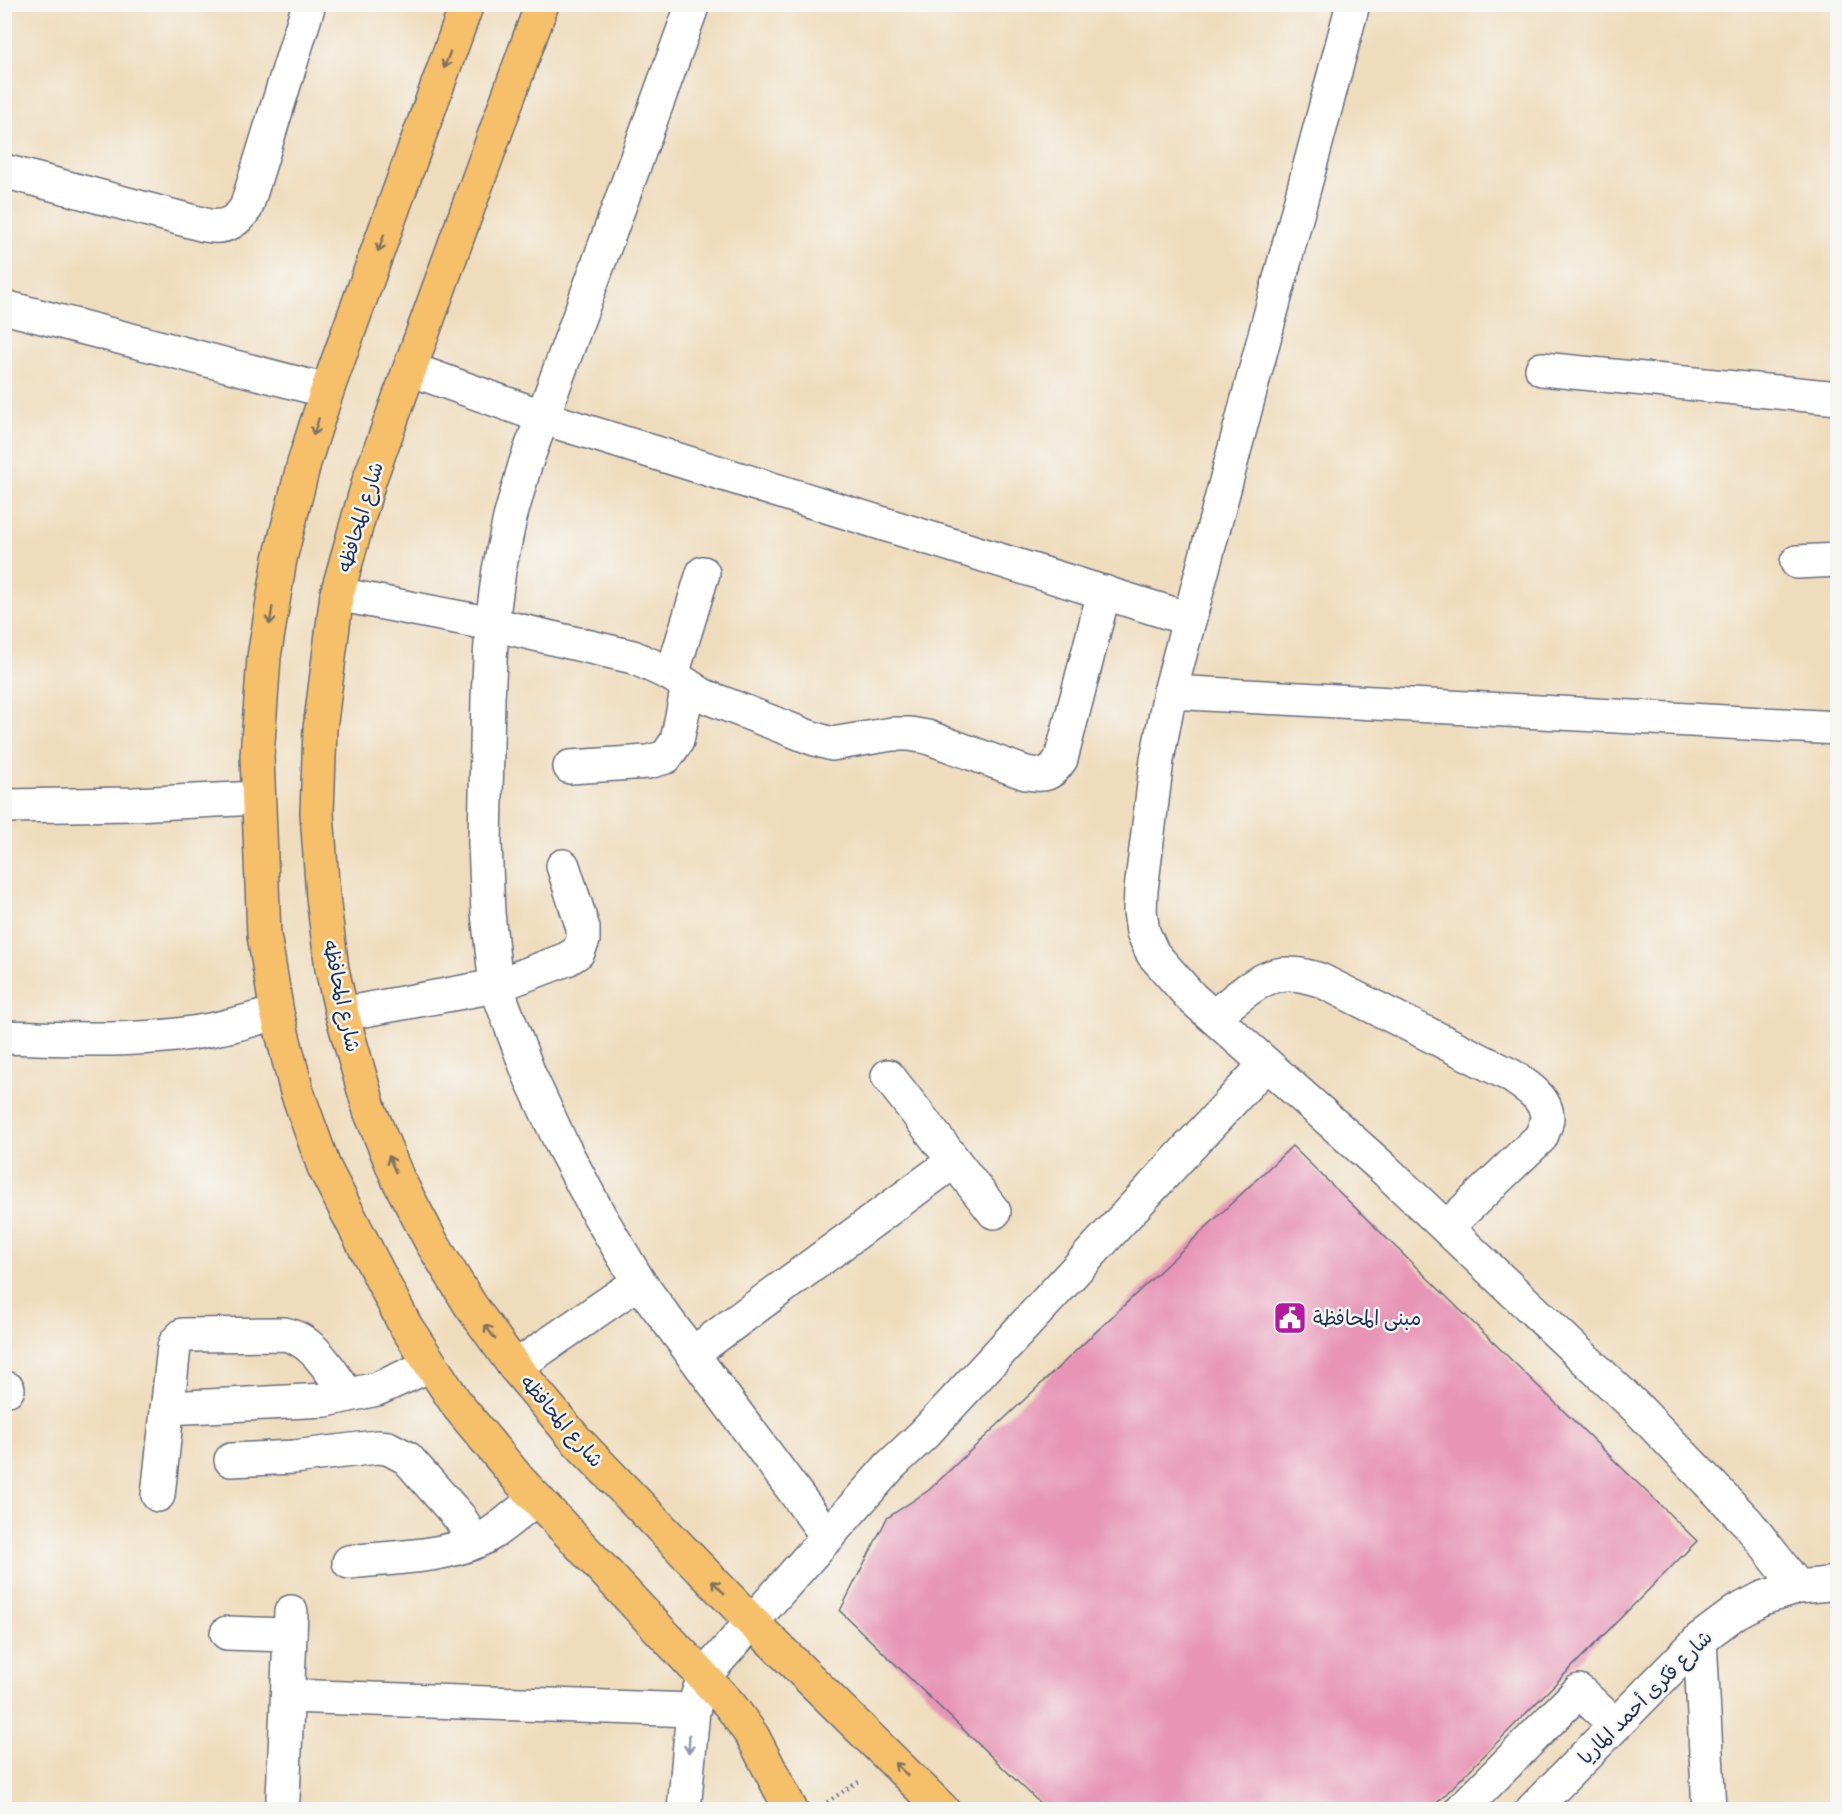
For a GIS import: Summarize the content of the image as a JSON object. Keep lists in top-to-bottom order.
{
  "streets": {
    "main road": ["شارع المحافظه"],
    "street": ["شارع فكرى أحمد الماريا"]
  },
  "places": {
    "public building": ["مبنى المحافظة"]
  }
}
